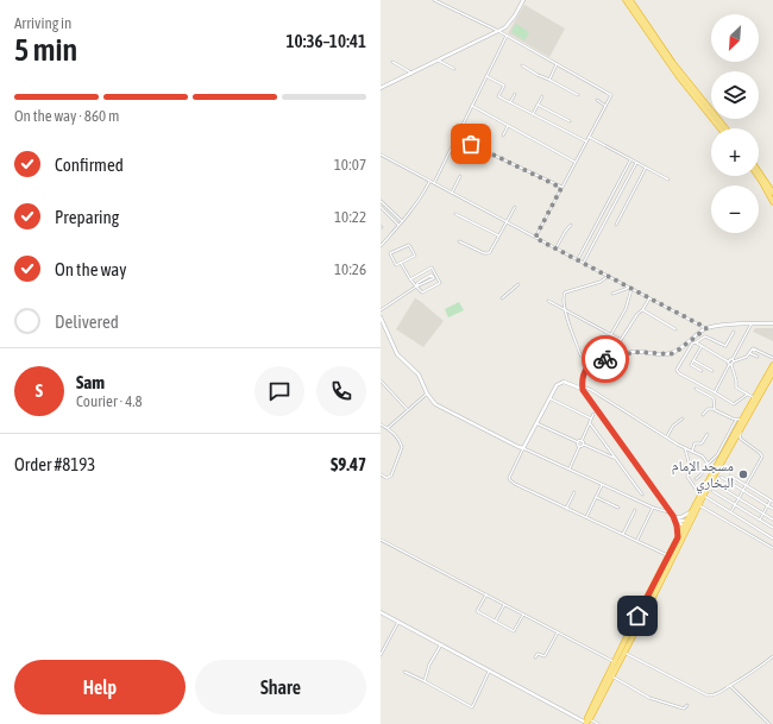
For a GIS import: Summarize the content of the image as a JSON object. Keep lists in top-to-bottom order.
{
  "places": ["مسجد الإمام البخاري"],
  "north": "bottom left",
  "page": {
    "heading": ["5 min", "Arriving in", "10:36–10:41"],
    "panel": [
      "Sam",
      "Courier · 4.8",
      "Order #8193",
      "$9.47"
    ],
    "map_buttons": ["+", "−"],
    "bar": "On the way · 860 m",
    "list": [
      ["Confirmed", "10:07"],
      ["Preparing", "10:22"],
      ["On the way", "10:26"],
      "Delivered"
    ],
    "round": "S",
    "buttons": ["Help", "Share"]
  }
}
